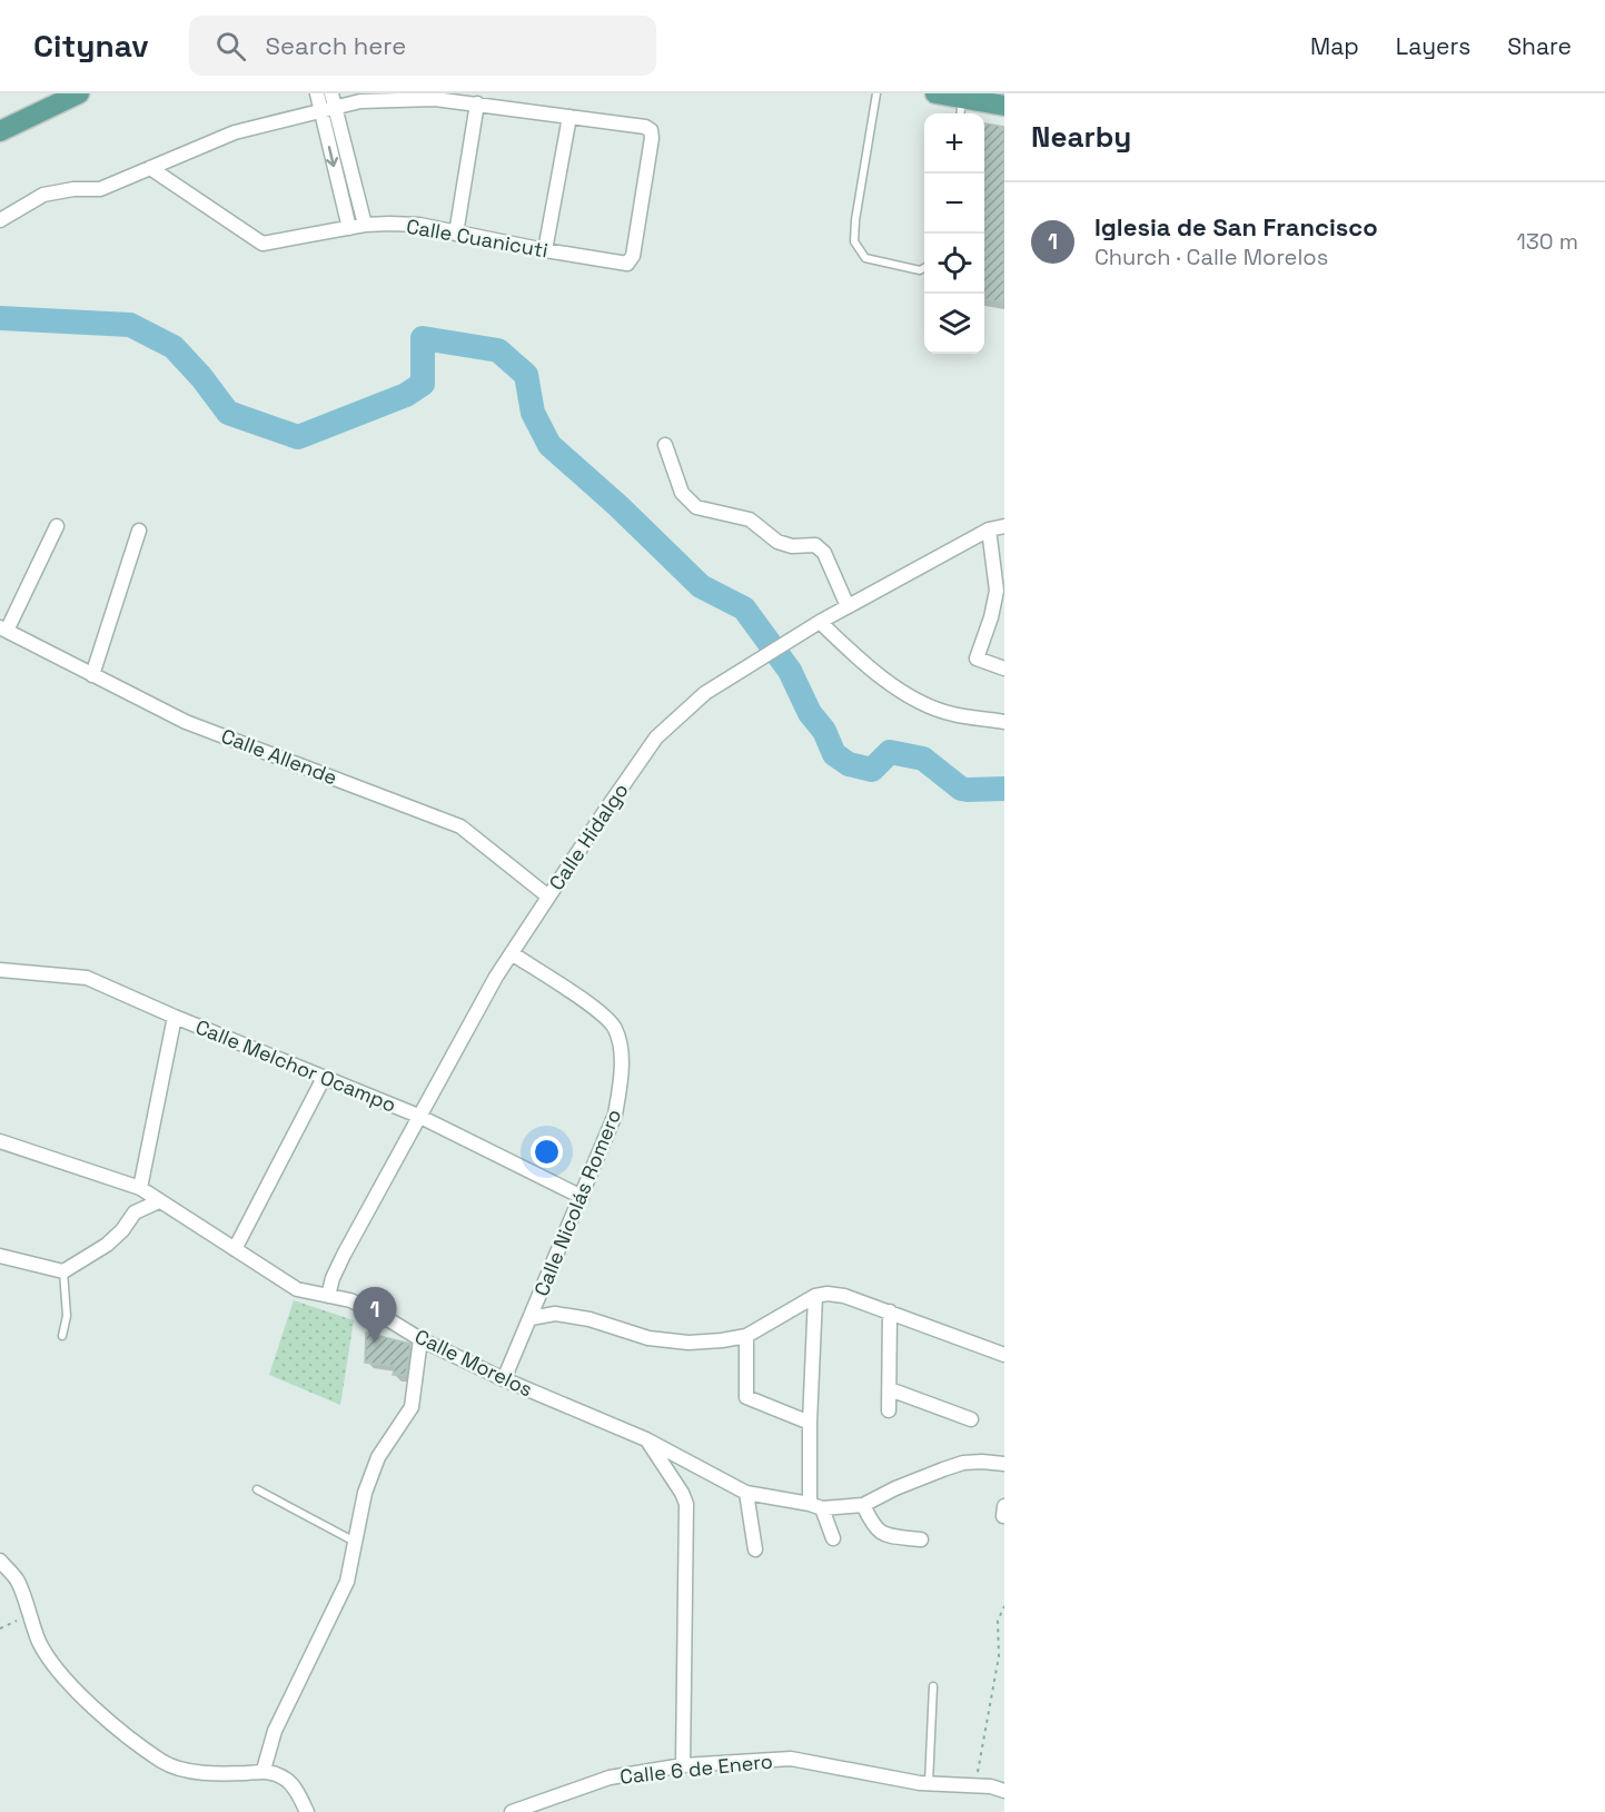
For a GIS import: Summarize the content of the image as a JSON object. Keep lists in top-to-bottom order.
{
  "streets": {
    "street": [
      "Calle Cuanicuti",
      "Calle Allende",
      "Calle Hidalgo",
      "Calle Melchor Ocampo",
      "Calle Nicolás Romero",
      "Calle Morelos",
      "Calle 6 de Enero"
    ]
  },
  "crossings": [
    ["Calle Allende", "Calle Hidalgo"],
    ["Calle Hidalgo", "Calle Melchor Ocampo"],
    ["Calle Hidalgo", "Calle Nicolás Romero"],
    ["Calle Hidalgo", "Calle Morelos"],
    ["Calle Melchor Ocampo", "Calle Nicolás Romero"],
    ["Calle Nicolás Romero", "Calle Morelos"]
  ],
  "page": {
    "header": "Citynav",
    "search": "Search here",
    "nav": ["Map", "Layers", "Share"],
    "heading": "Nearby",
    "map_buttons": ["+", "−"],
    "list": [
      {
        "mark": "1",
        "name": "Iglesia de San Francisco",
        "note": "Church · Calle Morelos",
        "value": "130 m"
      }
    ],
    "pins": "1"
  }
}
